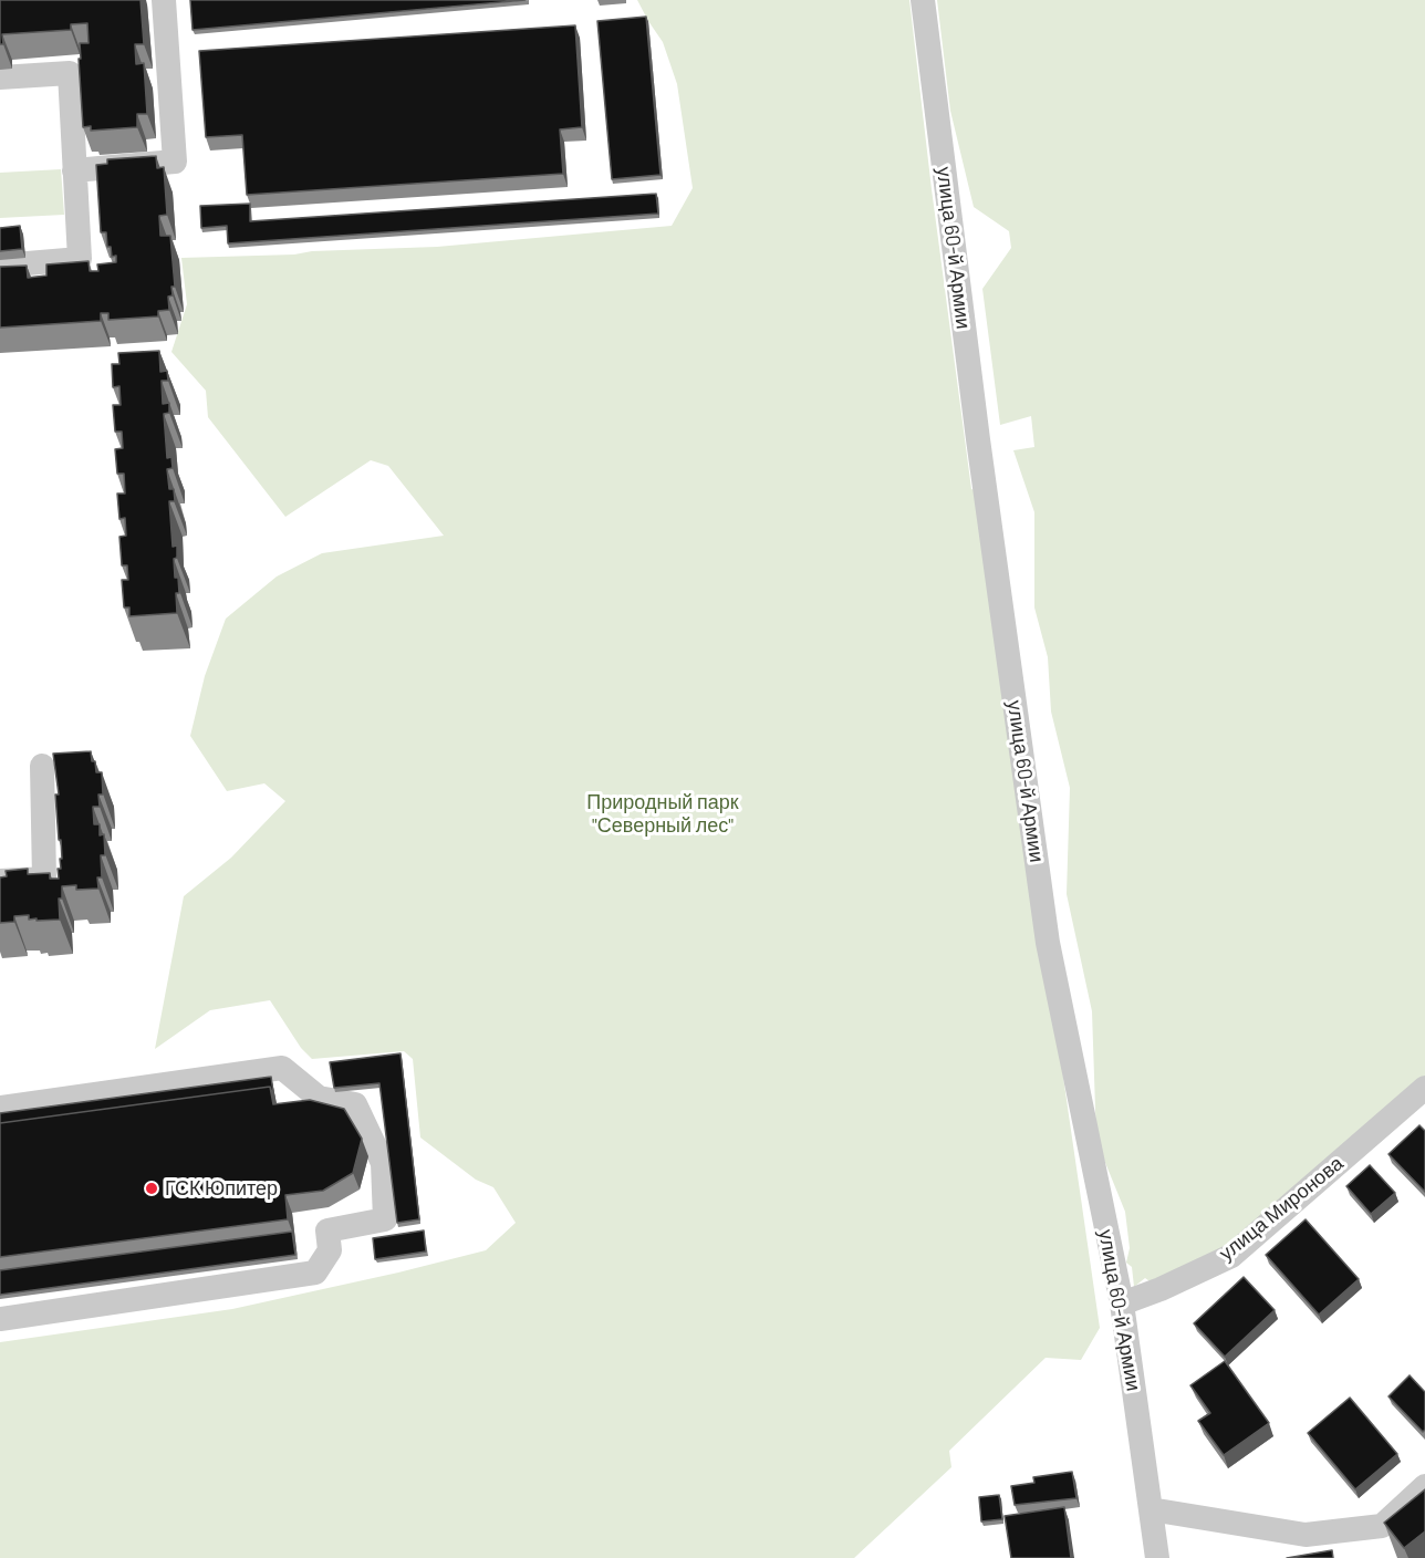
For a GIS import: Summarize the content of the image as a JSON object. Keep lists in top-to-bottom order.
{
  "streets": {
    "street": ["улица 60-й Армии", "улица Миронова"]
  },
  "crossings": [
    ["улица 60-й Армии", "улица Миронова"]
  ],
  "parks": ["Природный парк \"Северный лес\""],
  "places": ["ГСК Юпитер"]
}
